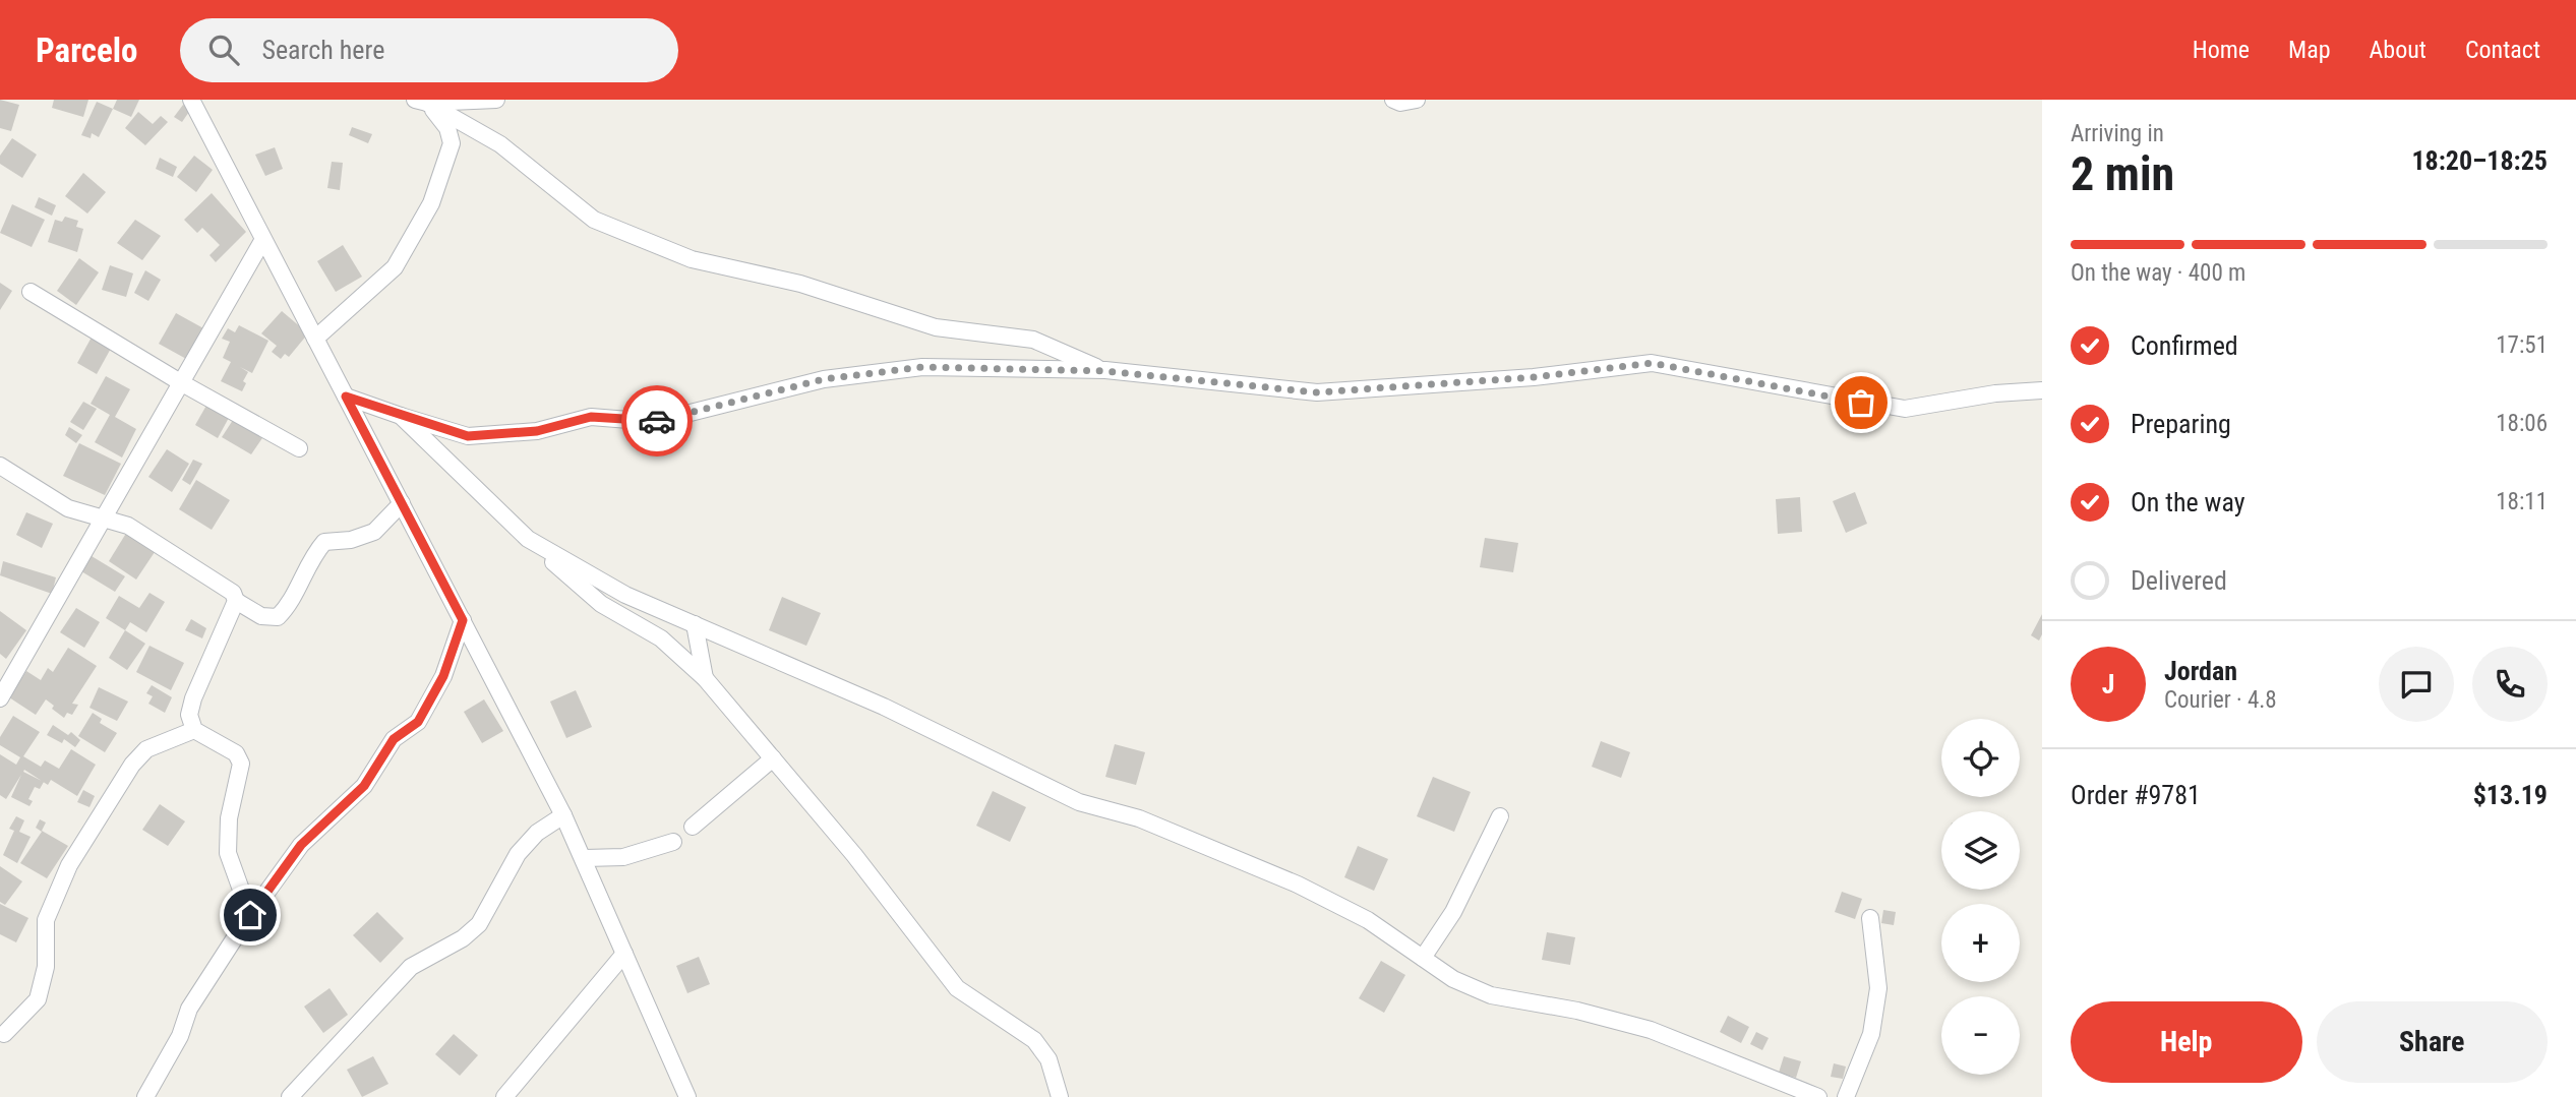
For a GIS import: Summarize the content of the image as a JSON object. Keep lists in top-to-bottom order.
{
  "page": {
    "header": "Parcelo",
    "search": "Search here",
    "nav": [
      "Home",
      "Map",
      "About",
      "Contact"
    ],
    "heading": ["2 min", "Arriving in", "18:20–18:25"],
    "panel": [
      "Jordan",
      "Courier · 4.8",
      "Order #9781",
      "$13.19"
    ],
    "bar": "On the way · 400 m",
    "list": [
      ["Confirmed", "17:51"],
      ["Preparing", "18:06"],
      ["On the way", "18:11"],
      "Delivered"
    ],
    "round": "J",
    "map_buttons": ["+", "−"],
    "buttons": ["Help", "Share"]
  }
}
